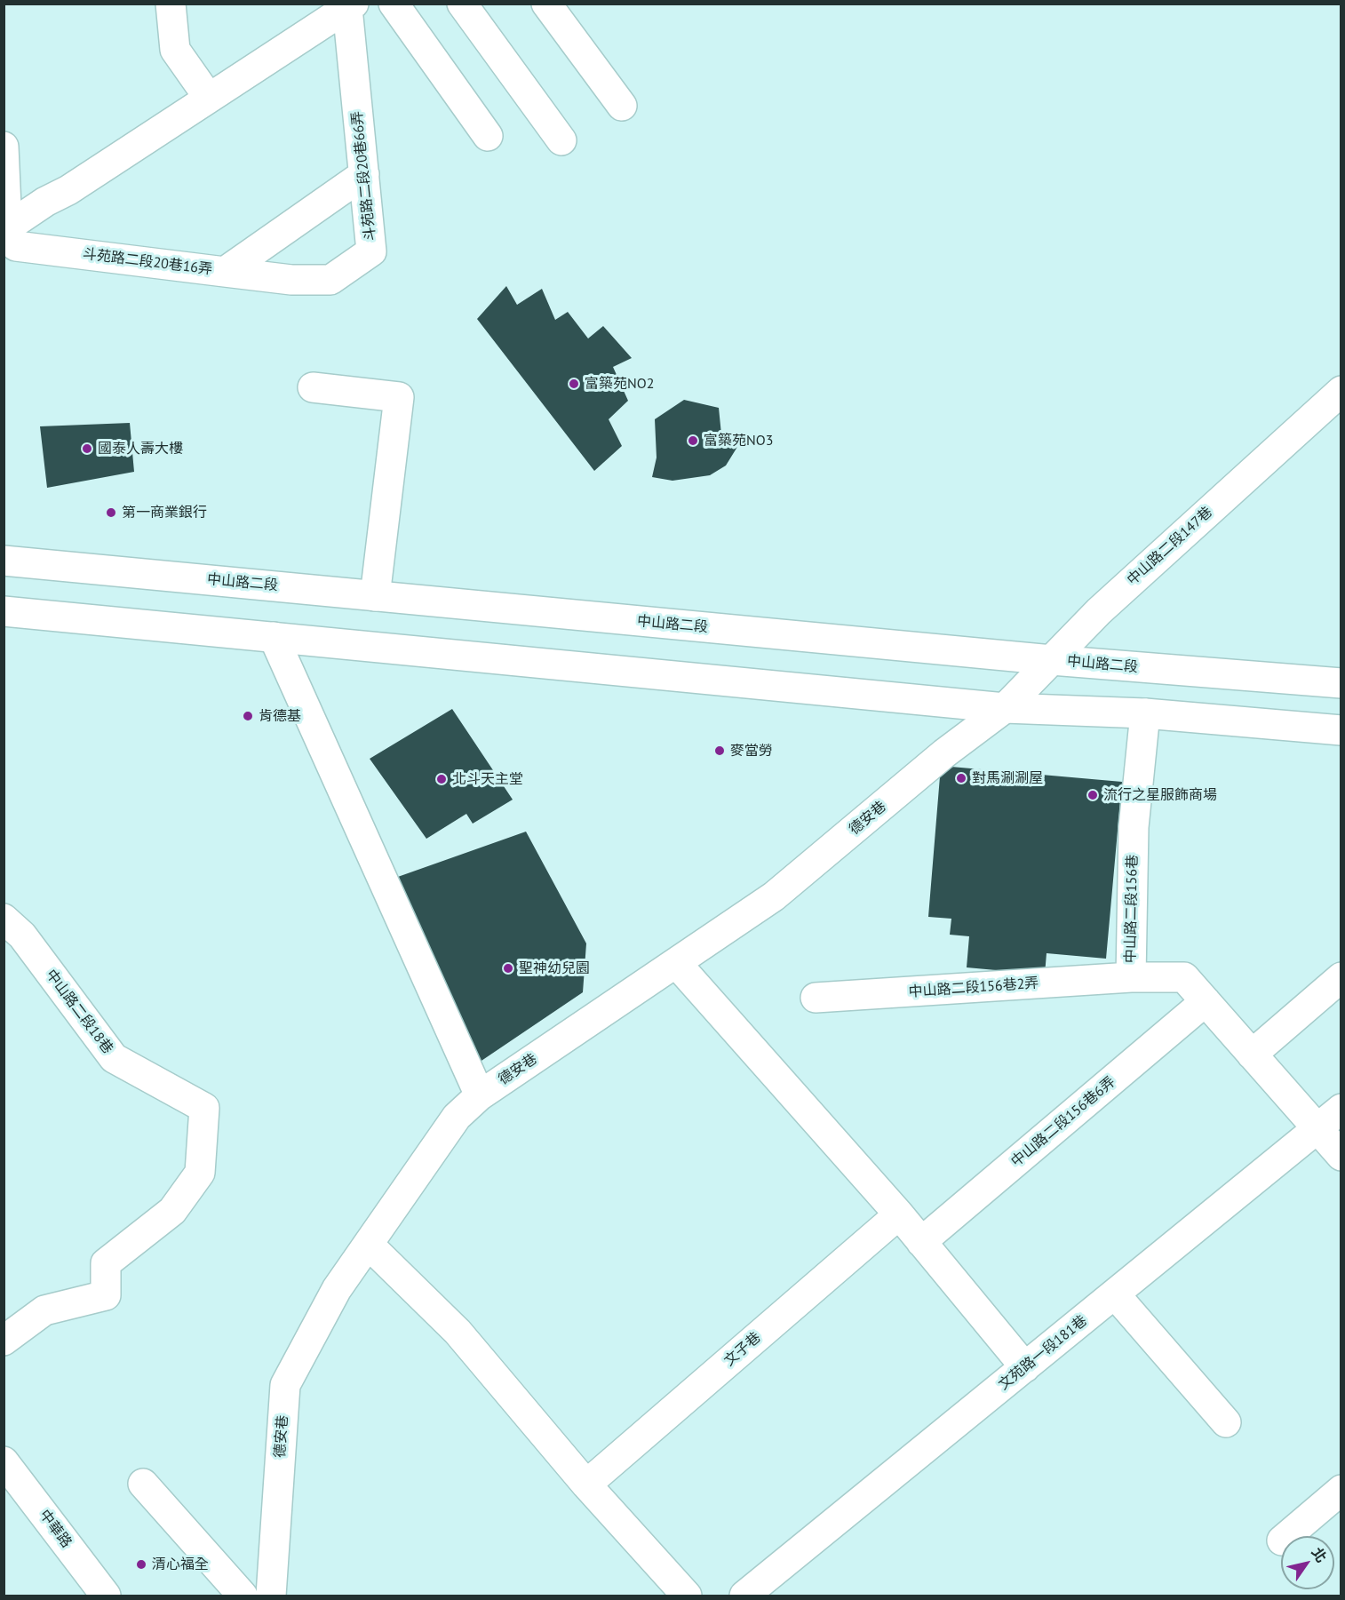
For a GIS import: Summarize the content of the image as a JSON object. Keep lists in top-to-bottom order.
{
  "streets": {
    "main road": [
      "斗苑路二段20巷66弄",
      "斗苑路二段20巷16弄",
      "中山路二段147巷",
      "中山路二段",
      "德安巷",
      "中山路二段156巷",
      "中山路二段156巷2弄",
      "中山路二段18巷",
      "中山路二段156巷6弄",
      "文子巷",
      "文苑路一段181巷",
      "中華路"
    ]
  },
  "crossings": [
    ["斗苑路二段20巷66弄", "斗苑路二段20巷16弄"],
    ["中山路二段147巷", "中山路二段"],
    ["中山路二段147巷", "德安巷"],
    ["中山路二段156巷", "中山路二段156巷2弄"],
    ["中山路二段156巷", "中山路二段156巷6弄"],
    ["中山路二段156巷", "文苑路一段181巷"]
  ],
  "places": [
    "富築苑NO2",
    "富築苑NO3",
    "國泰人壽大樓",
    "第一商業銀行",
    "肯德基",
    "麥當勞",
    "對馬涮涮屋",
    "北斗天主堂",
    "流行之星服飾商場",
    "聖神幼兒園",
    "清心福全"
  ],
  "north": "top right"
}
